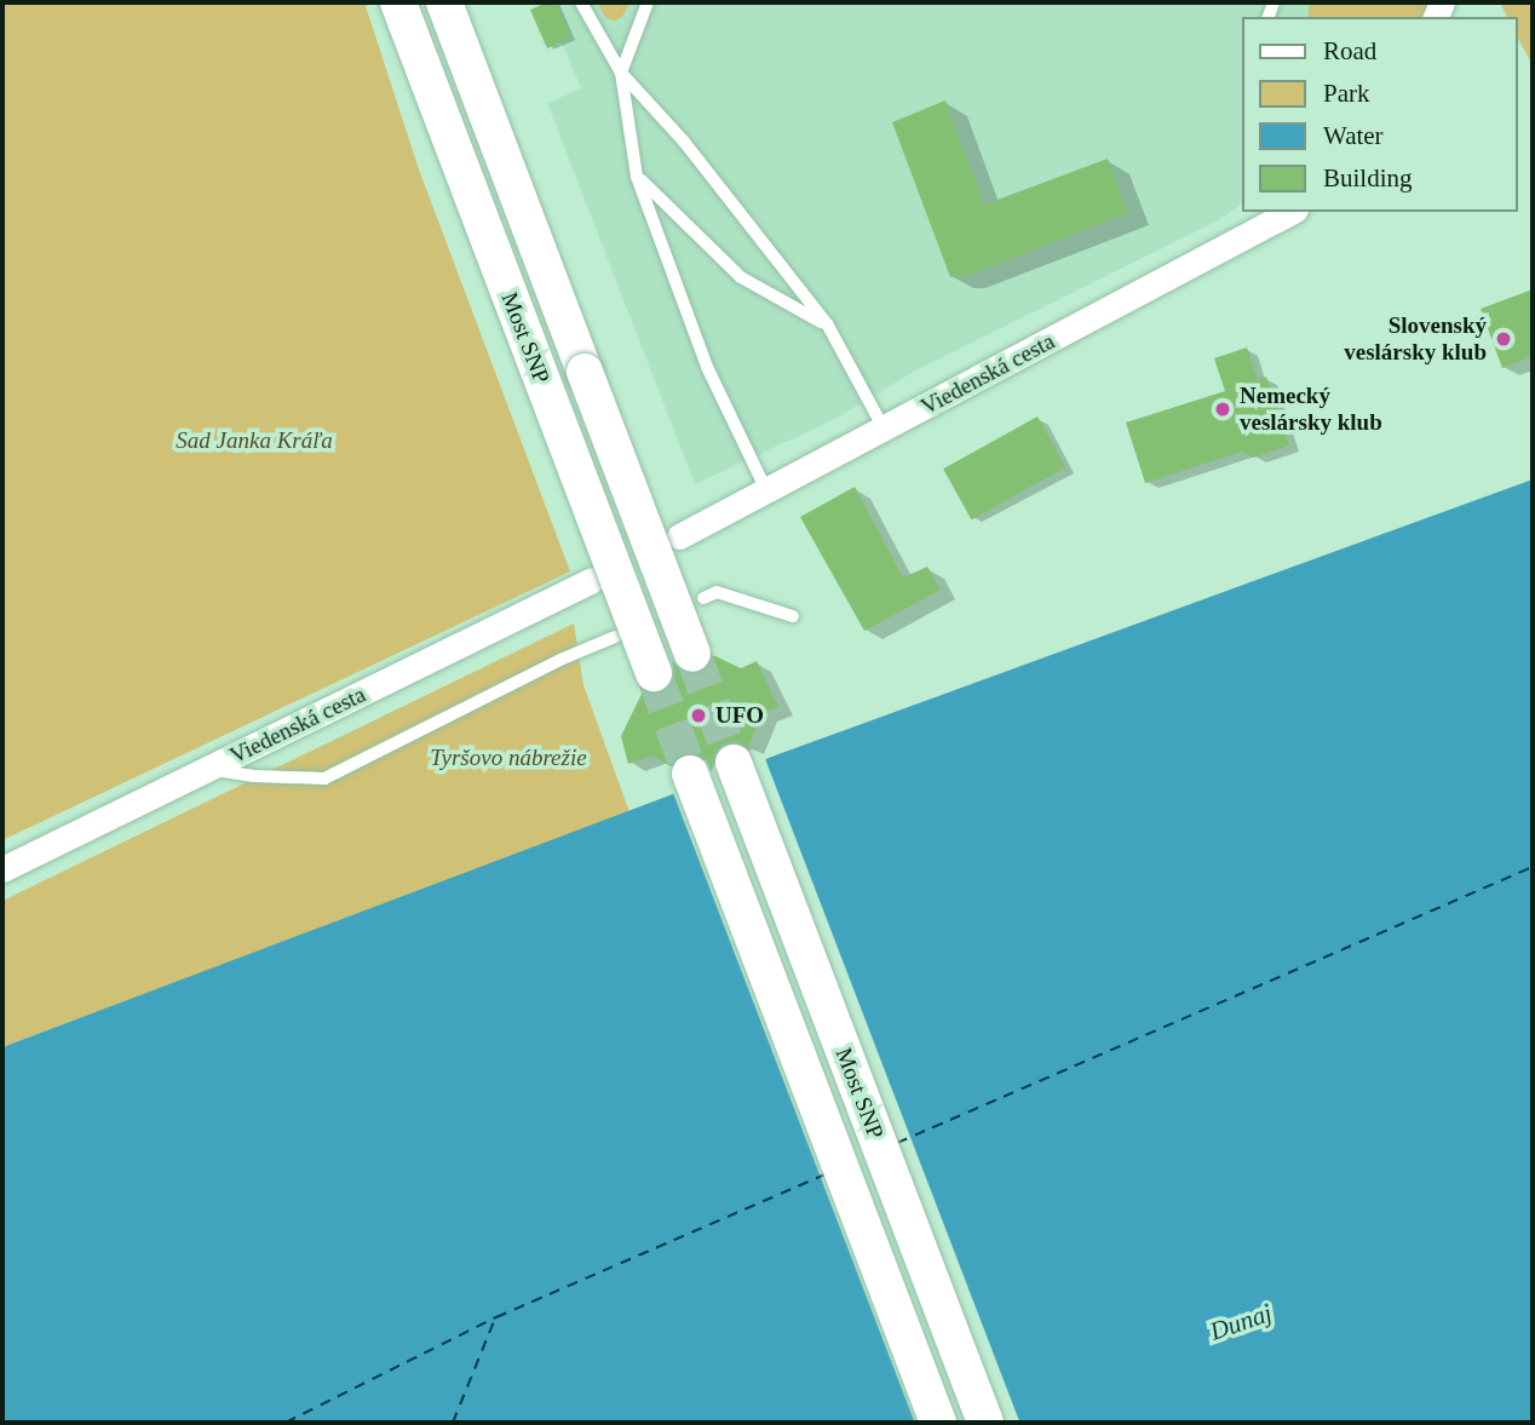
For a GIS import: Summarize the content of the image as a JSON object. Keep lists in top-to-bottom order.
{
  "streets": {
    "main road": ["Most SNP"],
    "street": ["Viedenská cesta"]
  },
  "water": ["Dunaj"],
  "parks": ["Sad Janka Kráľa", "Tyršovo nábrežie"],
  "places": ["Slovenský veslársky klub", "Nemecký veslársky klub", "UFO"],
  "legend": [
    "Road",
    "Park",
    "Water",
    "Building"
  ]
}
